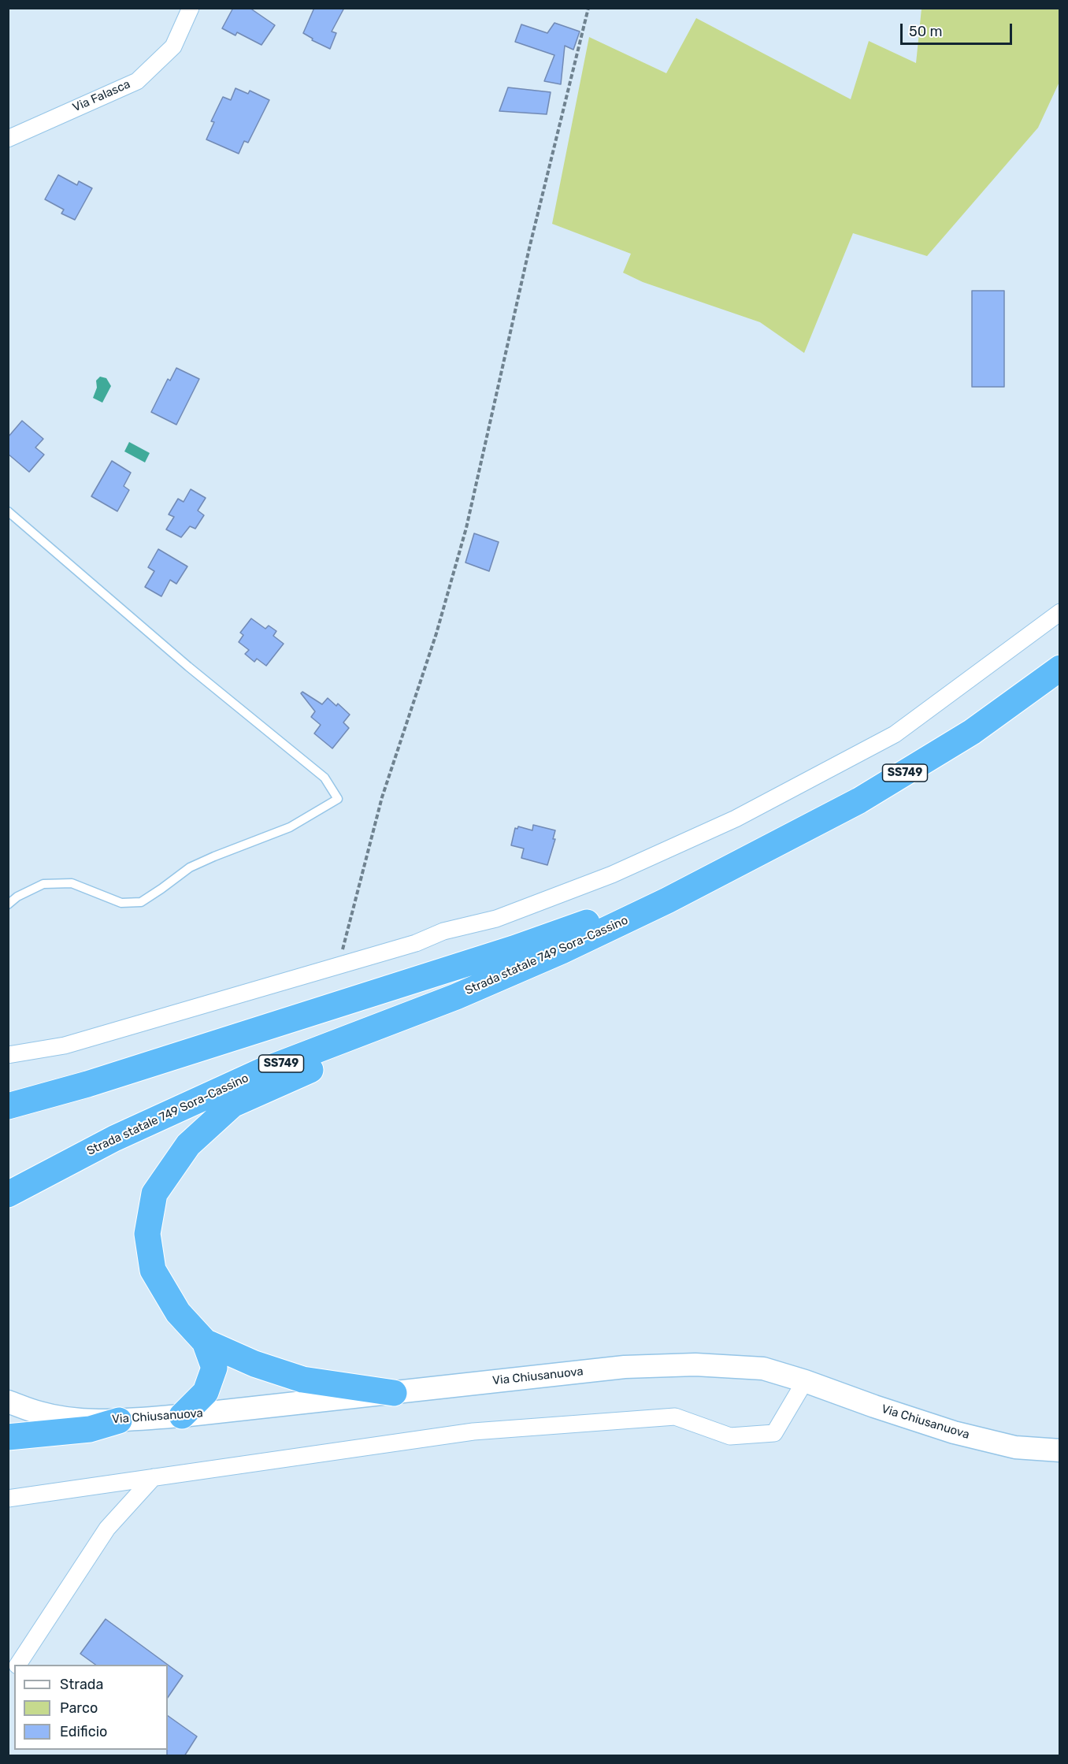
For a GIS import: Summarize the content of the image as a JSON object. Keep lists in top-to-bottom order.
{
  "streets": {
    "highway": ["SS749", "Strada statale 749 Sora-Cassino"],
    "street": ["Via Falasca", "Via Chiusanuova"]
  },
  "legend": ["Strada", "Parco", "Edificio"],
  "scale_bar": "50 m"
}
